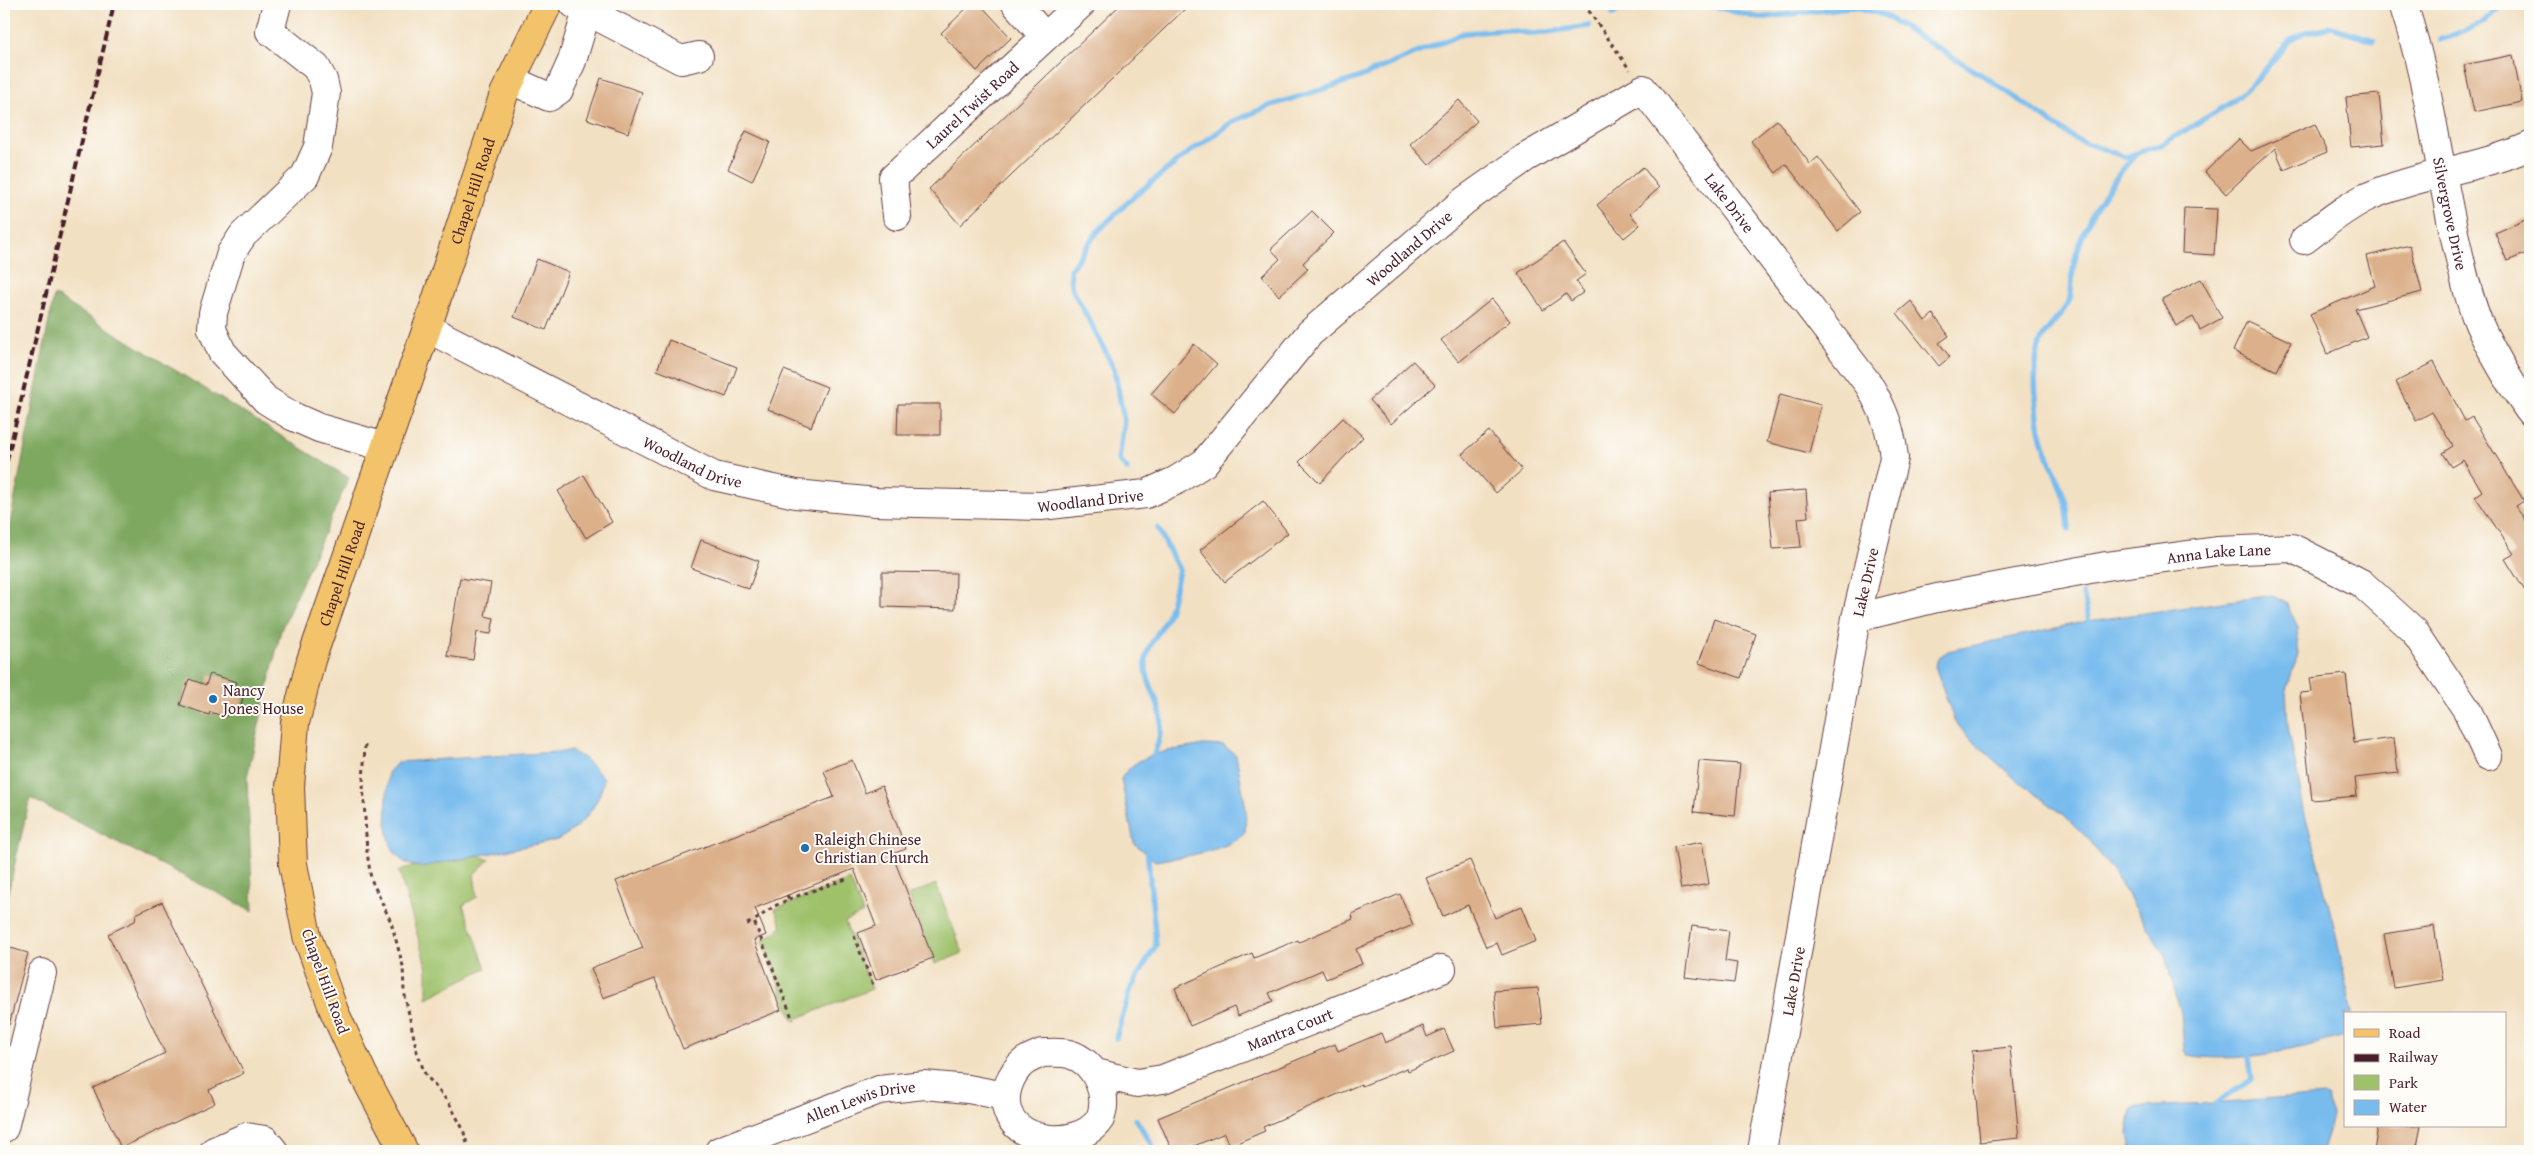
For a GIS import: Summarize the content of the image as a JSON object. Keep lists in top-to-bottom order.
{
  "streets": {
    "main road": ["Chapel Hill Road"],
    "street": [
      "Laurel Twist Road",
      "Lake Drive",
      "Silvergrove Drive",
      "Woodland Drive",
      "Anna Lake Lane",
      "Mantra Court",
      "Allen Lewis Drive"
    ]
  },
  "crossings": [
    ["Chapel Hill Road", "Woodland Drive"],
    ["Lake Drive", "Woodland Drive"],
    ["Lake Drive", "Anna Lake Lane"],
    ["Mantra Court", "Allen Lewis Drive"]
  ],
  "places": ["Nancy Jones House", "Raleigh Chinese Christian Church"],
  "legend": [
    "Road",
    "Railway",
    "Park",
    "Water"
  ]
}
